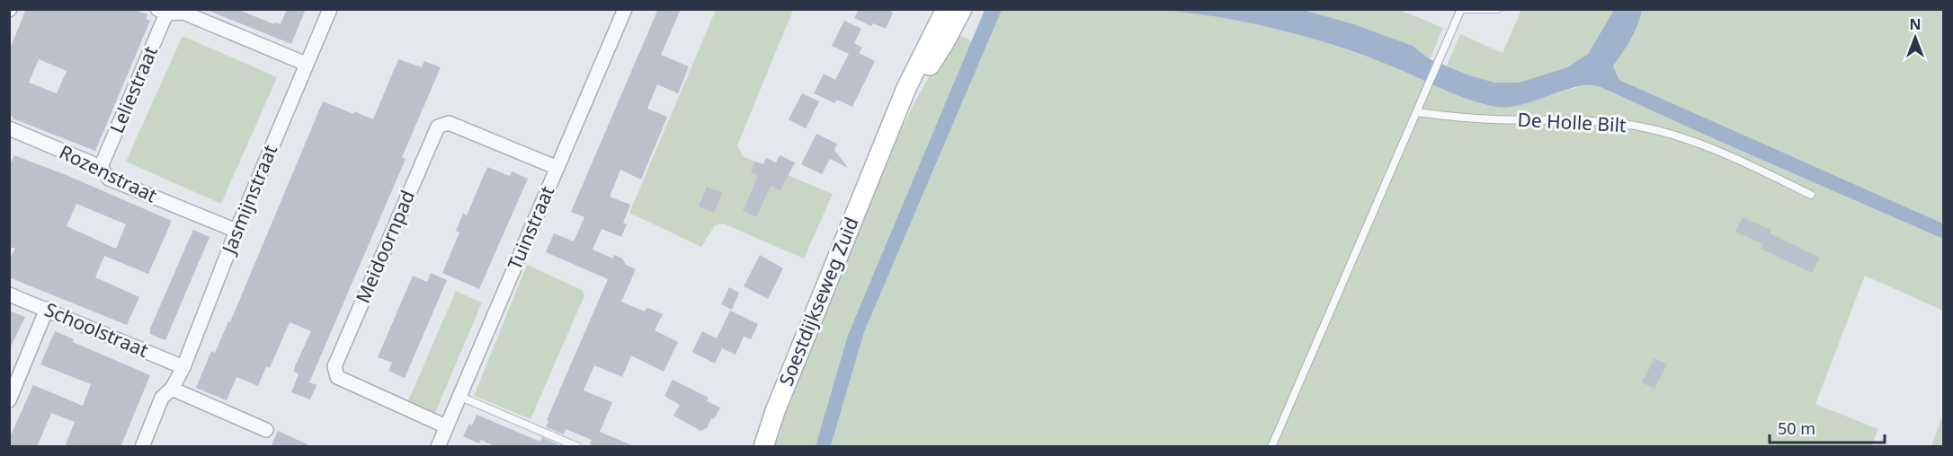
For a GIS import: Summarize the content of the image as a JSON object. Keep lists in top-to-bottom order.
{
  "streets": {
    "main road": ["Soestdijkseweg Zuid"],
    "street": [
      "Leliestraat",
      "Rozenstraat",
      "Jasmijnstraat",
      "Tuinstraat",
      "Meidoornpad",
      "Schoolstraat"
    ],
    "lane": ["De Holle Bilt"]
  },
  "crossings": [
    ["Leliestraat", "Rozenstraat"],
    ["Rozenstraat", "Jasmijnstraat"],
    ["Jasmijnstraat", "Schoolstraat"],
    ["Tuinstraat", "Meidoornpad"]
  ],
  "scale_bar": "50 m",
  "north": "top"
}
